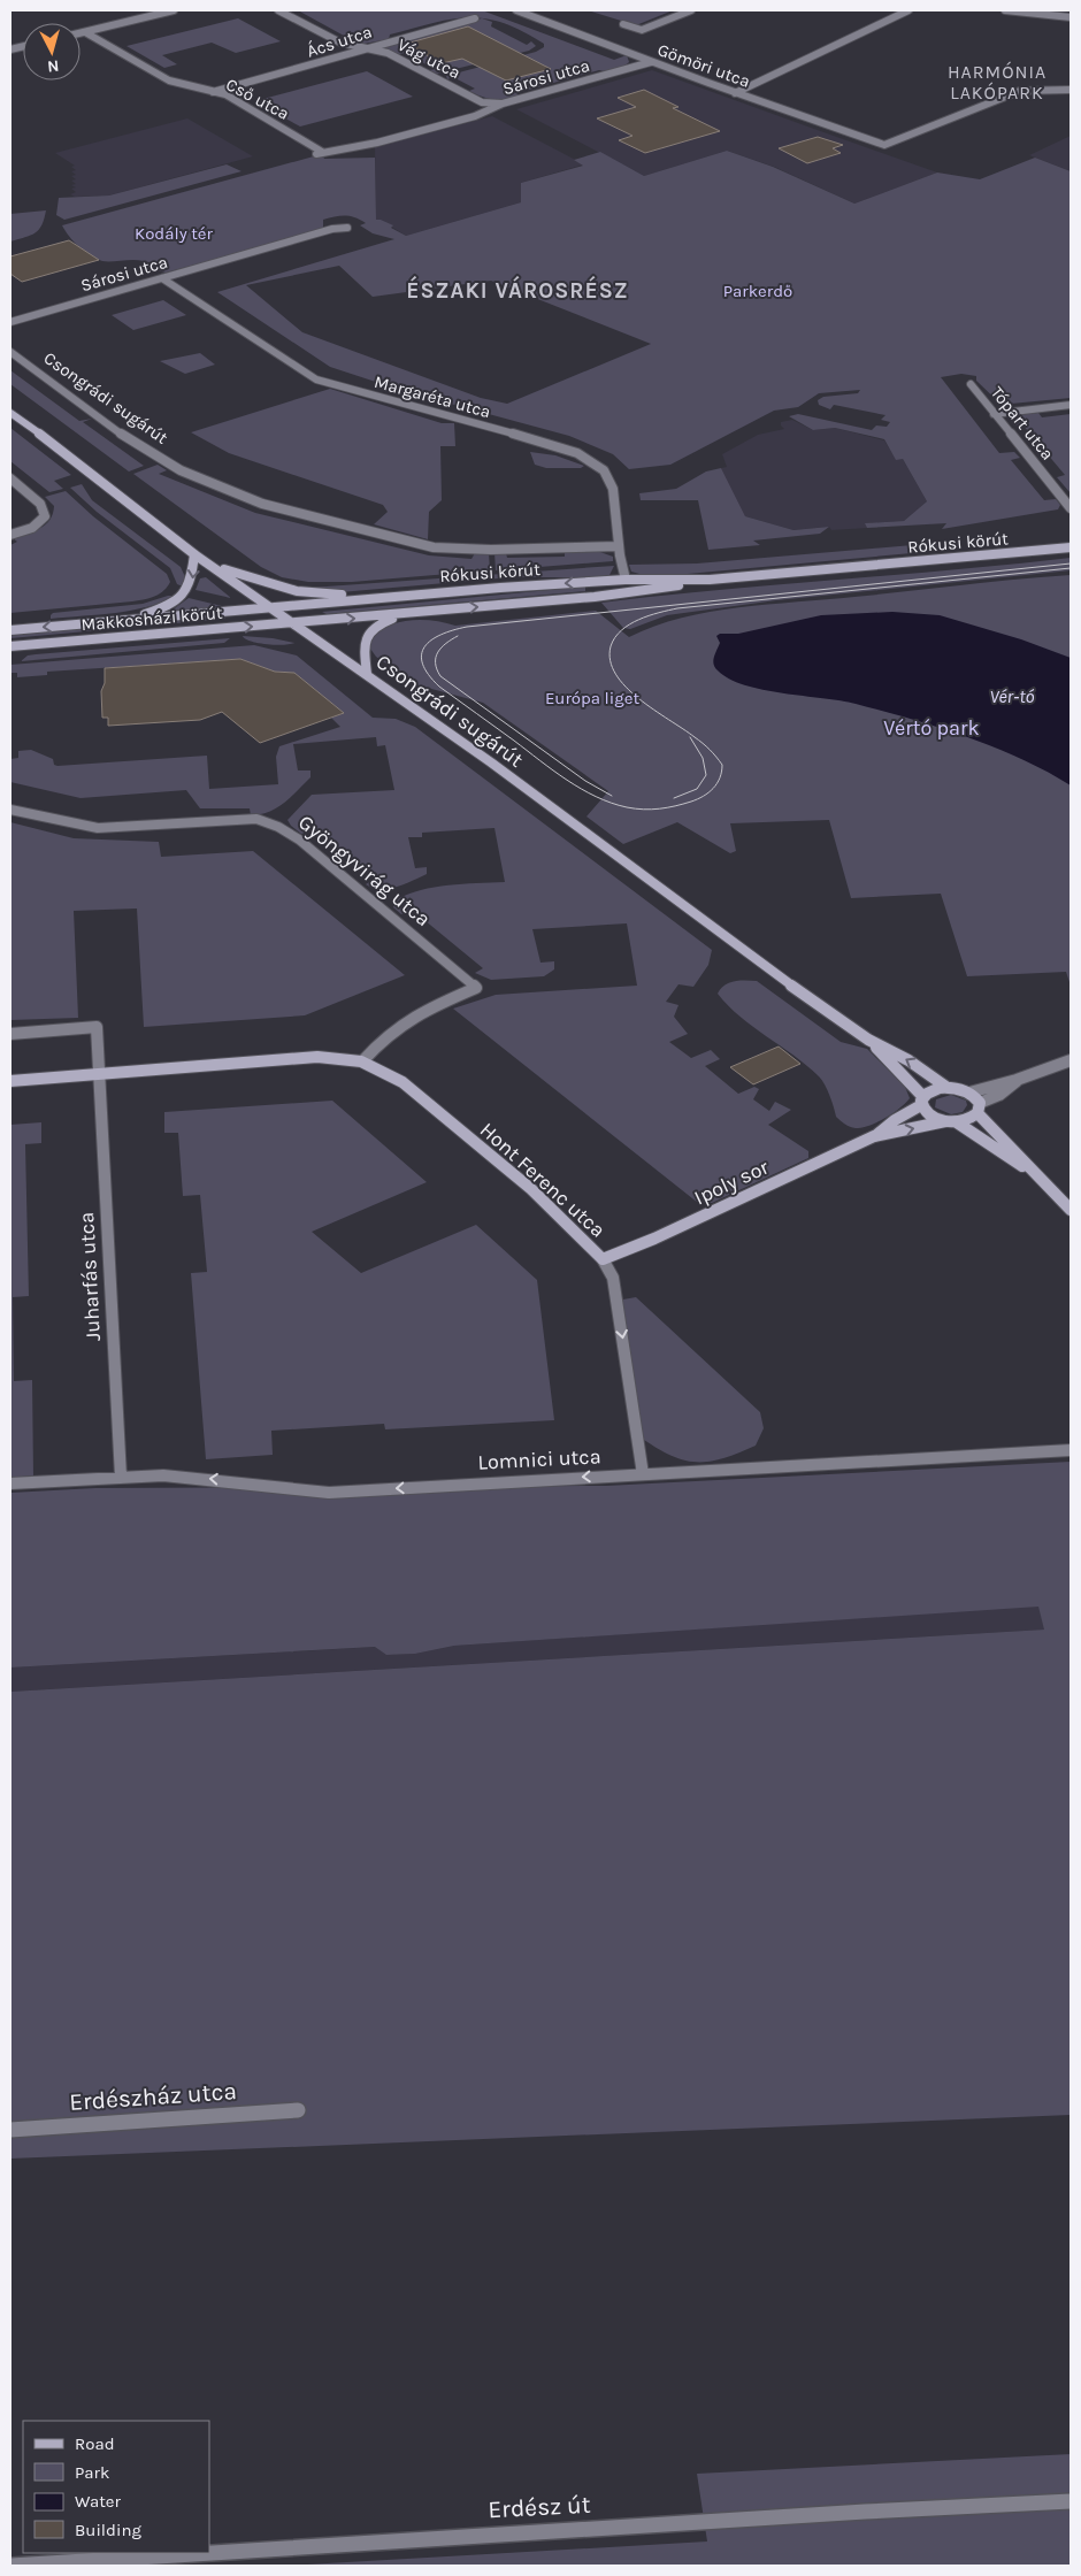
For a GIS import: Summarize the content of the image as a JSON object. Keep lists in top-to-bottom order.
{
  "streets": {
    "main road": [
      "Csongrádi sugárút",
      "Rókusi körút",
      "Makkosházi körút",
      "Hont Ferenc utca",
      "Ipoly sor"
    ],
    "street": [
      "Ács utca",
      "Vág utca",
      "Gömöri utca",
      "Sárosi utca",
      "Cső utca",
      "Margaréta utca",
      "Tópart utca",
      "Gyöngyvirág utca",
      "Juharfás utca",
      "Lomnici utca",
      "Erdészház utca",
      "Erdész út"
    ]
  },
  "crossings": [
    ["Ács utca", "Vág utca"],
    ["Ács utca", "Cső utca"],
    ["Vág utca", "Sárosi utca"],
    ["Gömöri utca", "Sárosi utca"],
    ["Sárosi utca", "Cső utca"],
    ["Sárosi utca", "Margaréta utca"],
    ["Margaréta utca", "Csongrádi sugárút"],
    ["Margaréta utca", "Rókusi körút"],
    ["Csongrádi sugárút", "Rókusi körút"],
    ["Csongrádi sugárút", "Makkosházi körút"],
    ["Csongrádi sugárút", "Ipoly sor"],
    ["Rókusi körút", "Makkosházi körút"],
    ["Gyöngyvirág utca", "Hont Ferenc utca"],
    ["Hont Ferenc utca", "Ipoly sor"],
    ["Hont Ferenc utca", "Juharfás utca"],
    ["Hont Ferenc utca", "Lomnici utca"],
    ["Juharfás utca", "Lomnici utca"]
  ],
  "one_way": ["Lomnici utca"],
  "districts": ["HARMÓNIA LAKÓPARK", "ÉSZAKI VÁROSRÉSZ"],
  "water": ["Vér-tó"],
  "parks": [
    "Kodály tér",
    "Parkerdő",
    "Európa liget",
    "Vértó park"
  ],
  "legend": [
    "Road",
    "Park",
    "Water",
    "Building"
  ],
  "north": "bottom"
}
